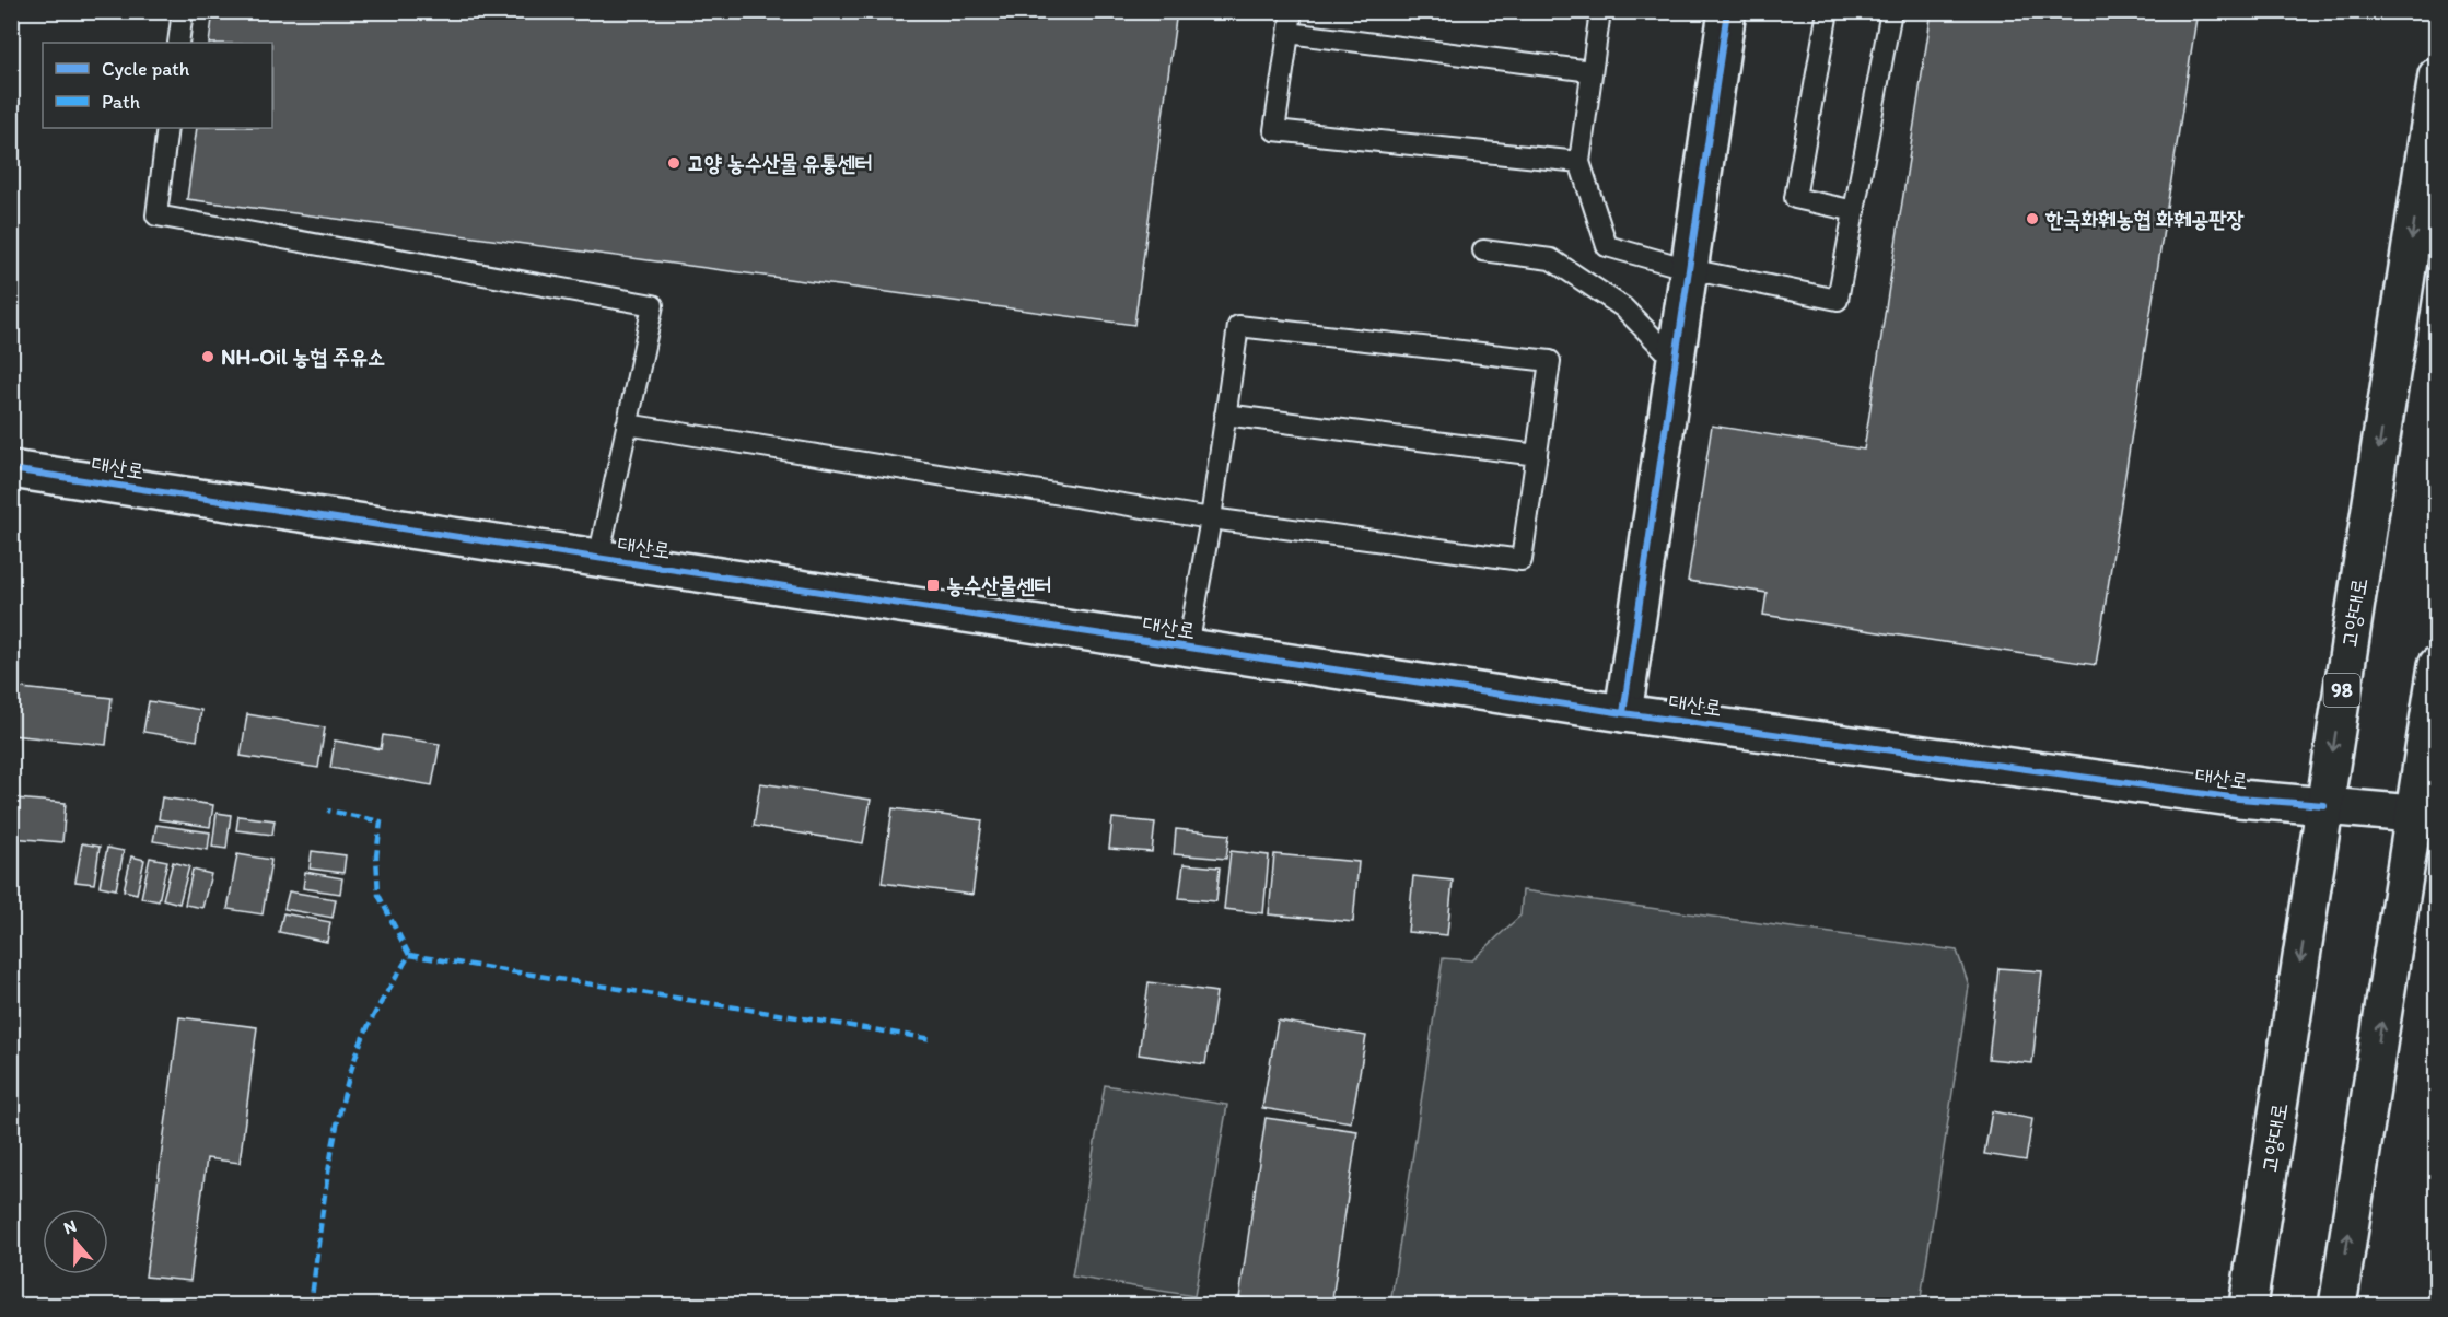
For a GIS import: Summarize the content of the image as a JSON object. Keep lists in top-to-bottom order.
{
  "streets": {
    "street": ["대산로", "고양대로", "98"]
  },
  "crossings": [
    ["대산로", "고양대로"]
  ],
  "places": {
    "other": ["고양 농수산물 유통센터", "한국화훼농협 화훼공판장", "NH-Oil 농협 주유소"],
    "transit": ["농수산물센터"]
  },
  "legend": ["Cycle path", "Path"],
  "north": "top"
}
